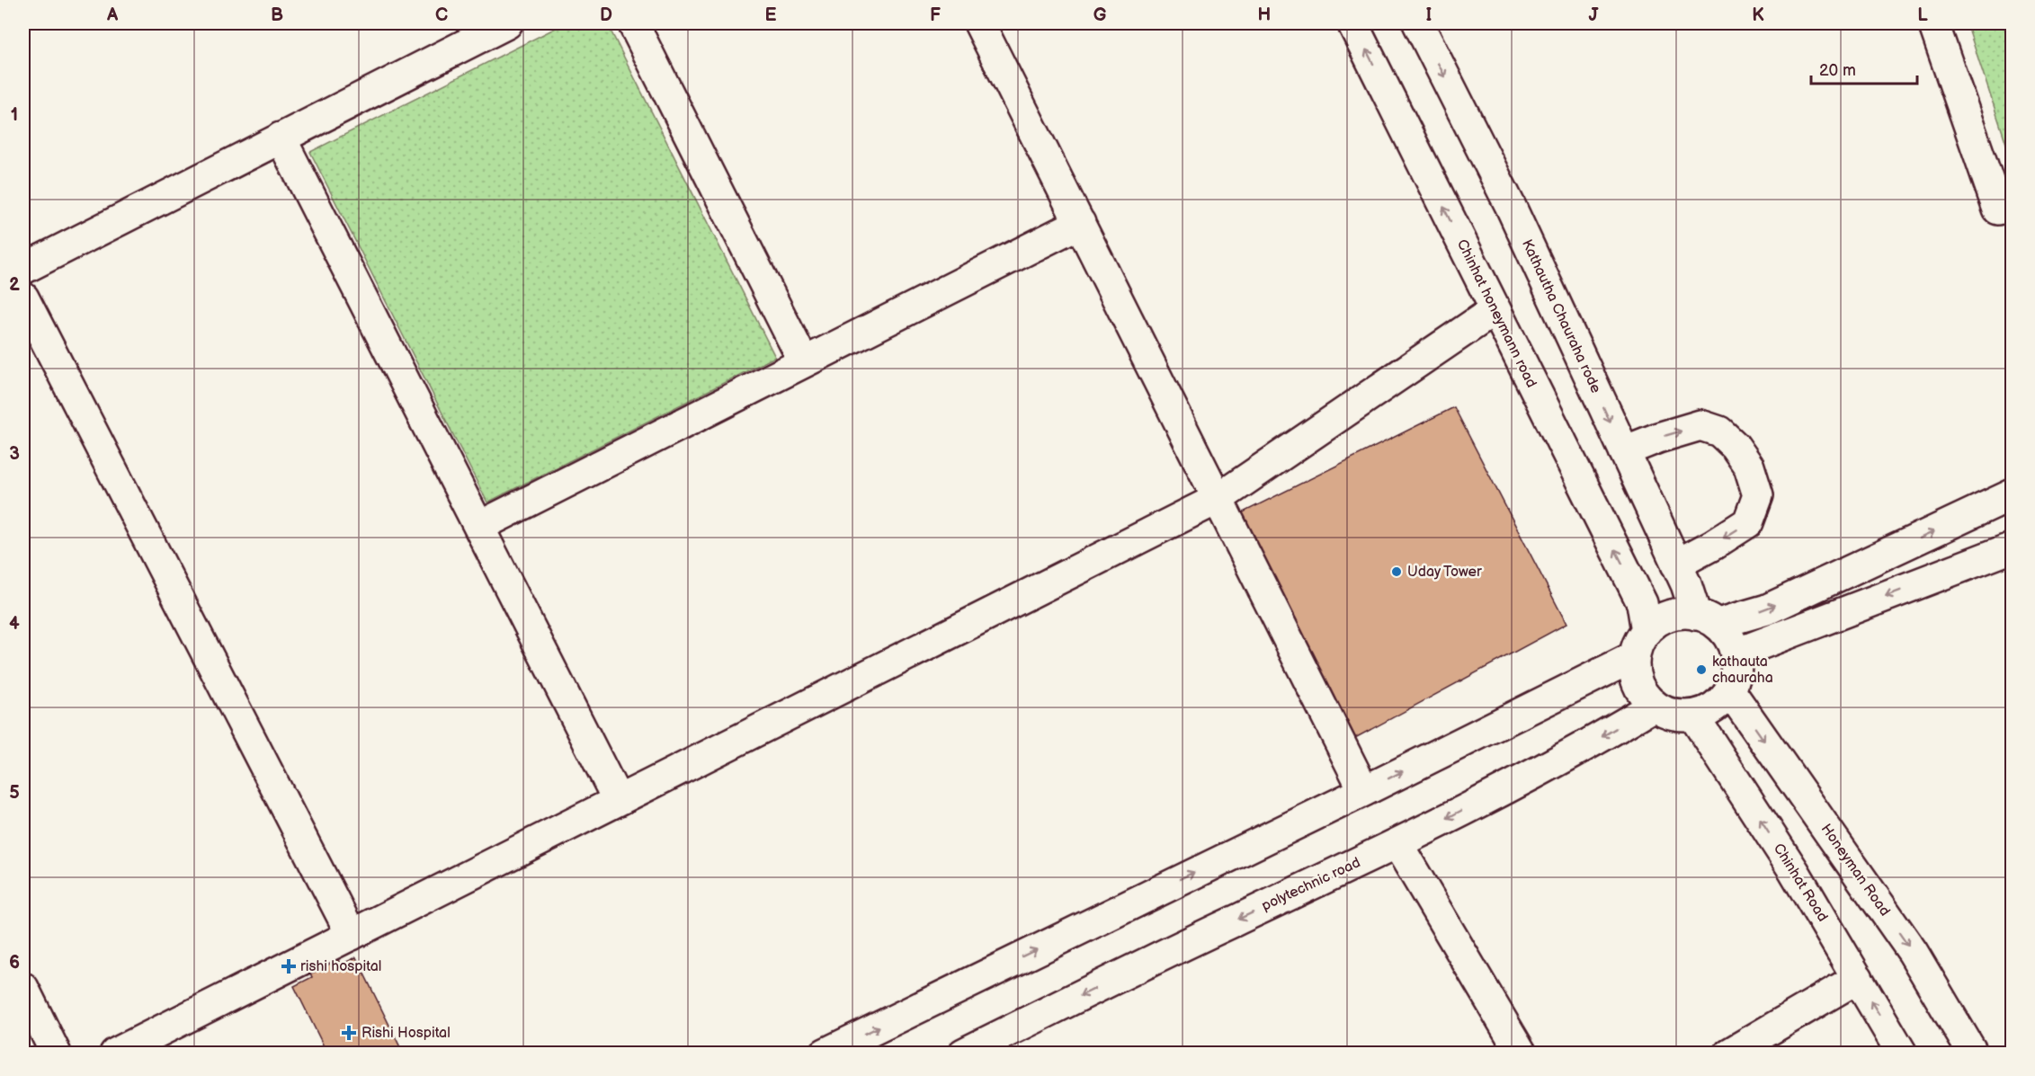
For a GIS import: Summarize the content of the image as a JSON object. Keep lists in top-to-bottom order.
{
  "streets": {
    "street": [
      "Chinhat honeymann road",
      "Kathautha Chauraha rode",
      "Honeyman Road",
      "Chinhat Road",
      "polytechnic road"
    ]
  },
  "crossings": [
    ["Chinhat honeymann road", "Kathautha Chauraha rode"],
    ["Chinhat honeymann road", "Honeyman Road"],
    ["Chinhat honeymann road", "Chinhat Road"],
    ["Chinhat honeymann road", "polytechnic road"],
    ["Kathautha Chauraha rode", "Honeyman Road"],
    ["Kathautha Chauraha rode", "Chinhat Road"],
    ["Kathautha Chauraha rode", "polytechnic road"],
    ["Honeyman Road", "Chinhat Road"],
    ["Honeyman Road", "polytechnic road"],
    ["Chinhat Road", "polytechnic road"]
  ],
  "one_way": [
    "Chinhat honeymann road",
    "Kathautha Chauraha rode",
    "Honeyman Road",
    "Chinhat Road"
  ],
  "places": {
    "other": ["Uday Tower", "kathauta chauraha"],
    "health": ["rishi hospital", "Rishi Hospital"]
  },
  "scale_bar": "20 m",
  "grid": {
    "columns": [
      "A",
      "B",
      "C",
      "D",
      "E",
      "F",
      "G",
      "H",
      "I",
      "J",
      "K",
      "L"
    ],
    "rows": [
      "1",
      "2",
      "3",
      "4",
      "5",
      "6"
    ]
  }
}
